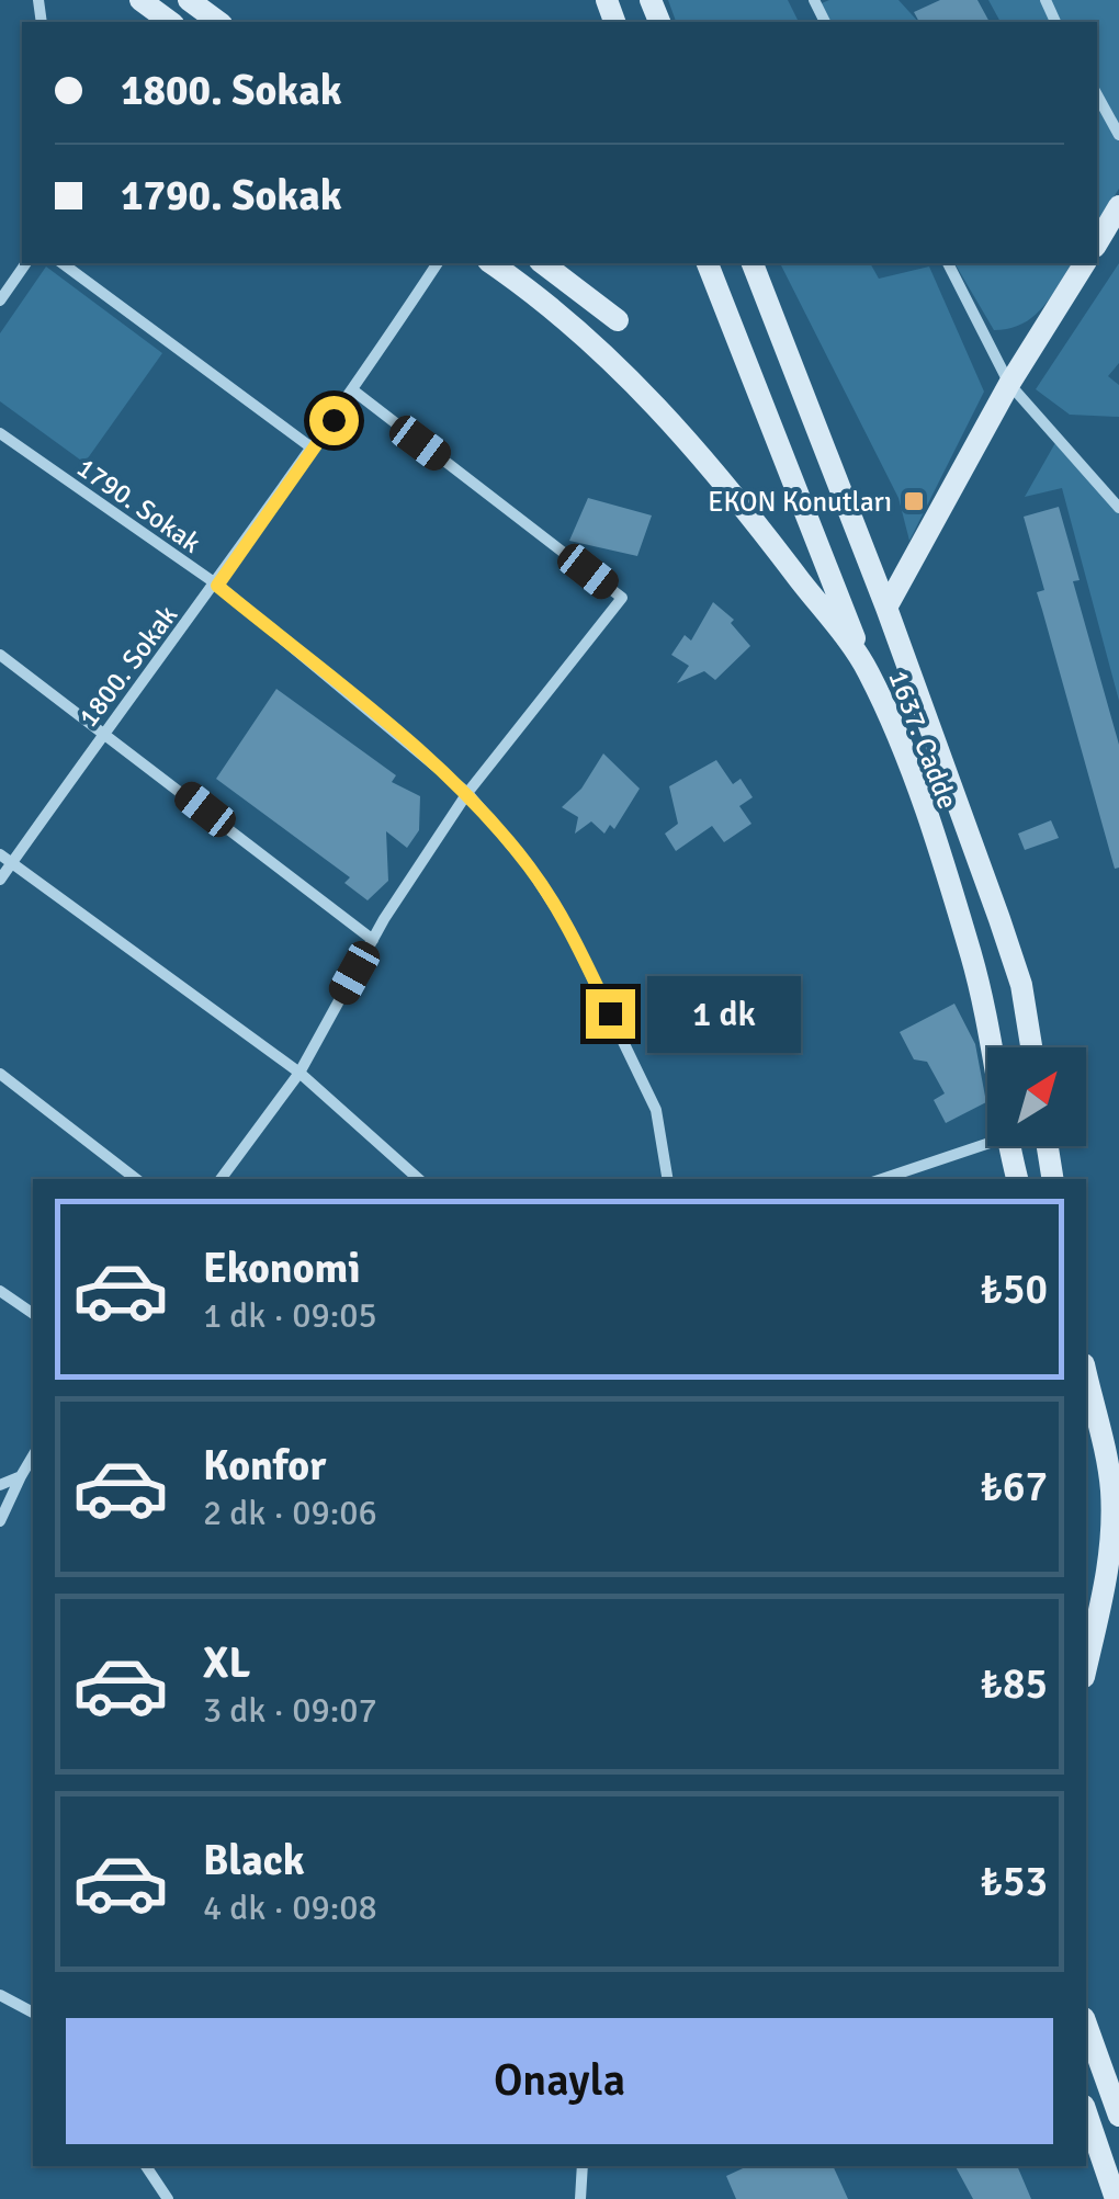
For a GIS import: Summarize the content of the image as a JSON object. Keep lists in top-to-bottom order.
{
  "streets": {
    "street": ["1790. Sokak", "1800. Sokak", "1637. Cadde"]
  },
  "crossings": [
    ["1790. Sokak", "1800. Sokak"]
  ],
  "places": {
    "transit": ["EKON Konutları"]
  },
  "north": "top right",
  "page": {
    "banner": ["1800. Sokak", "1790. Sokak"],
    "bubble": "1 dk",
    "list": [
      {
        "name": "Ekonomi",
        "note": "1 dk · 09:05",
        "value": "₺50"
      },
      {
        "name": "Konfor",
        "note": "2 dk · 09:06",
        "value": "₺67"
      },
      {
        "name": "XL",
        "note": "3 dk · 09:07",
        "value": "₺85"
      },
      {
        "name": "Black",
        "note": "4 dk · 09:08",
        "value": "₺53"
      }
    ],
    "buttons": "Onayla"
  }
}
